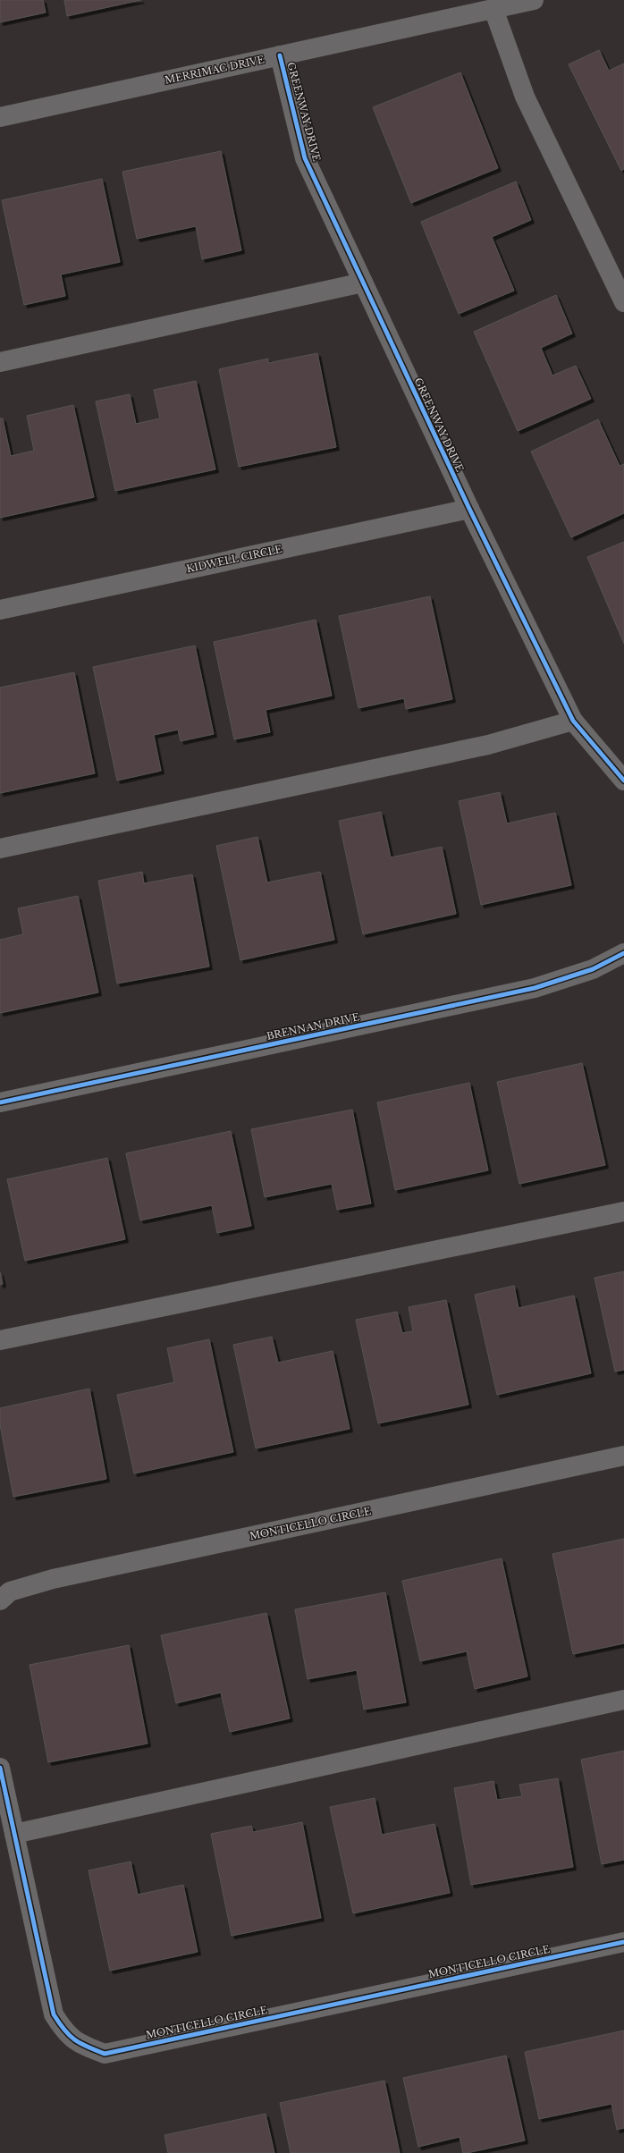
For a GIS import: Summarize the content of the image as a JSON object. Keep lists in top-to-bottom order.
{
  "streets": {
    "street": [
      "MERRIMAC DRIVE",
      "GREENWAY DRIVE",
      "KIDWELL CIRCLE",
      "BRENNAN DRIVE",
      "MONTICELLO CIRCLE"
    ]
  },
  "crossings": [
    ["MERRIMAC DRIVE", "GREENWAY DRIVE"],
    ["GREENWAY DRIVE", "KIDWELL CIRCLE"]
  ]
}
